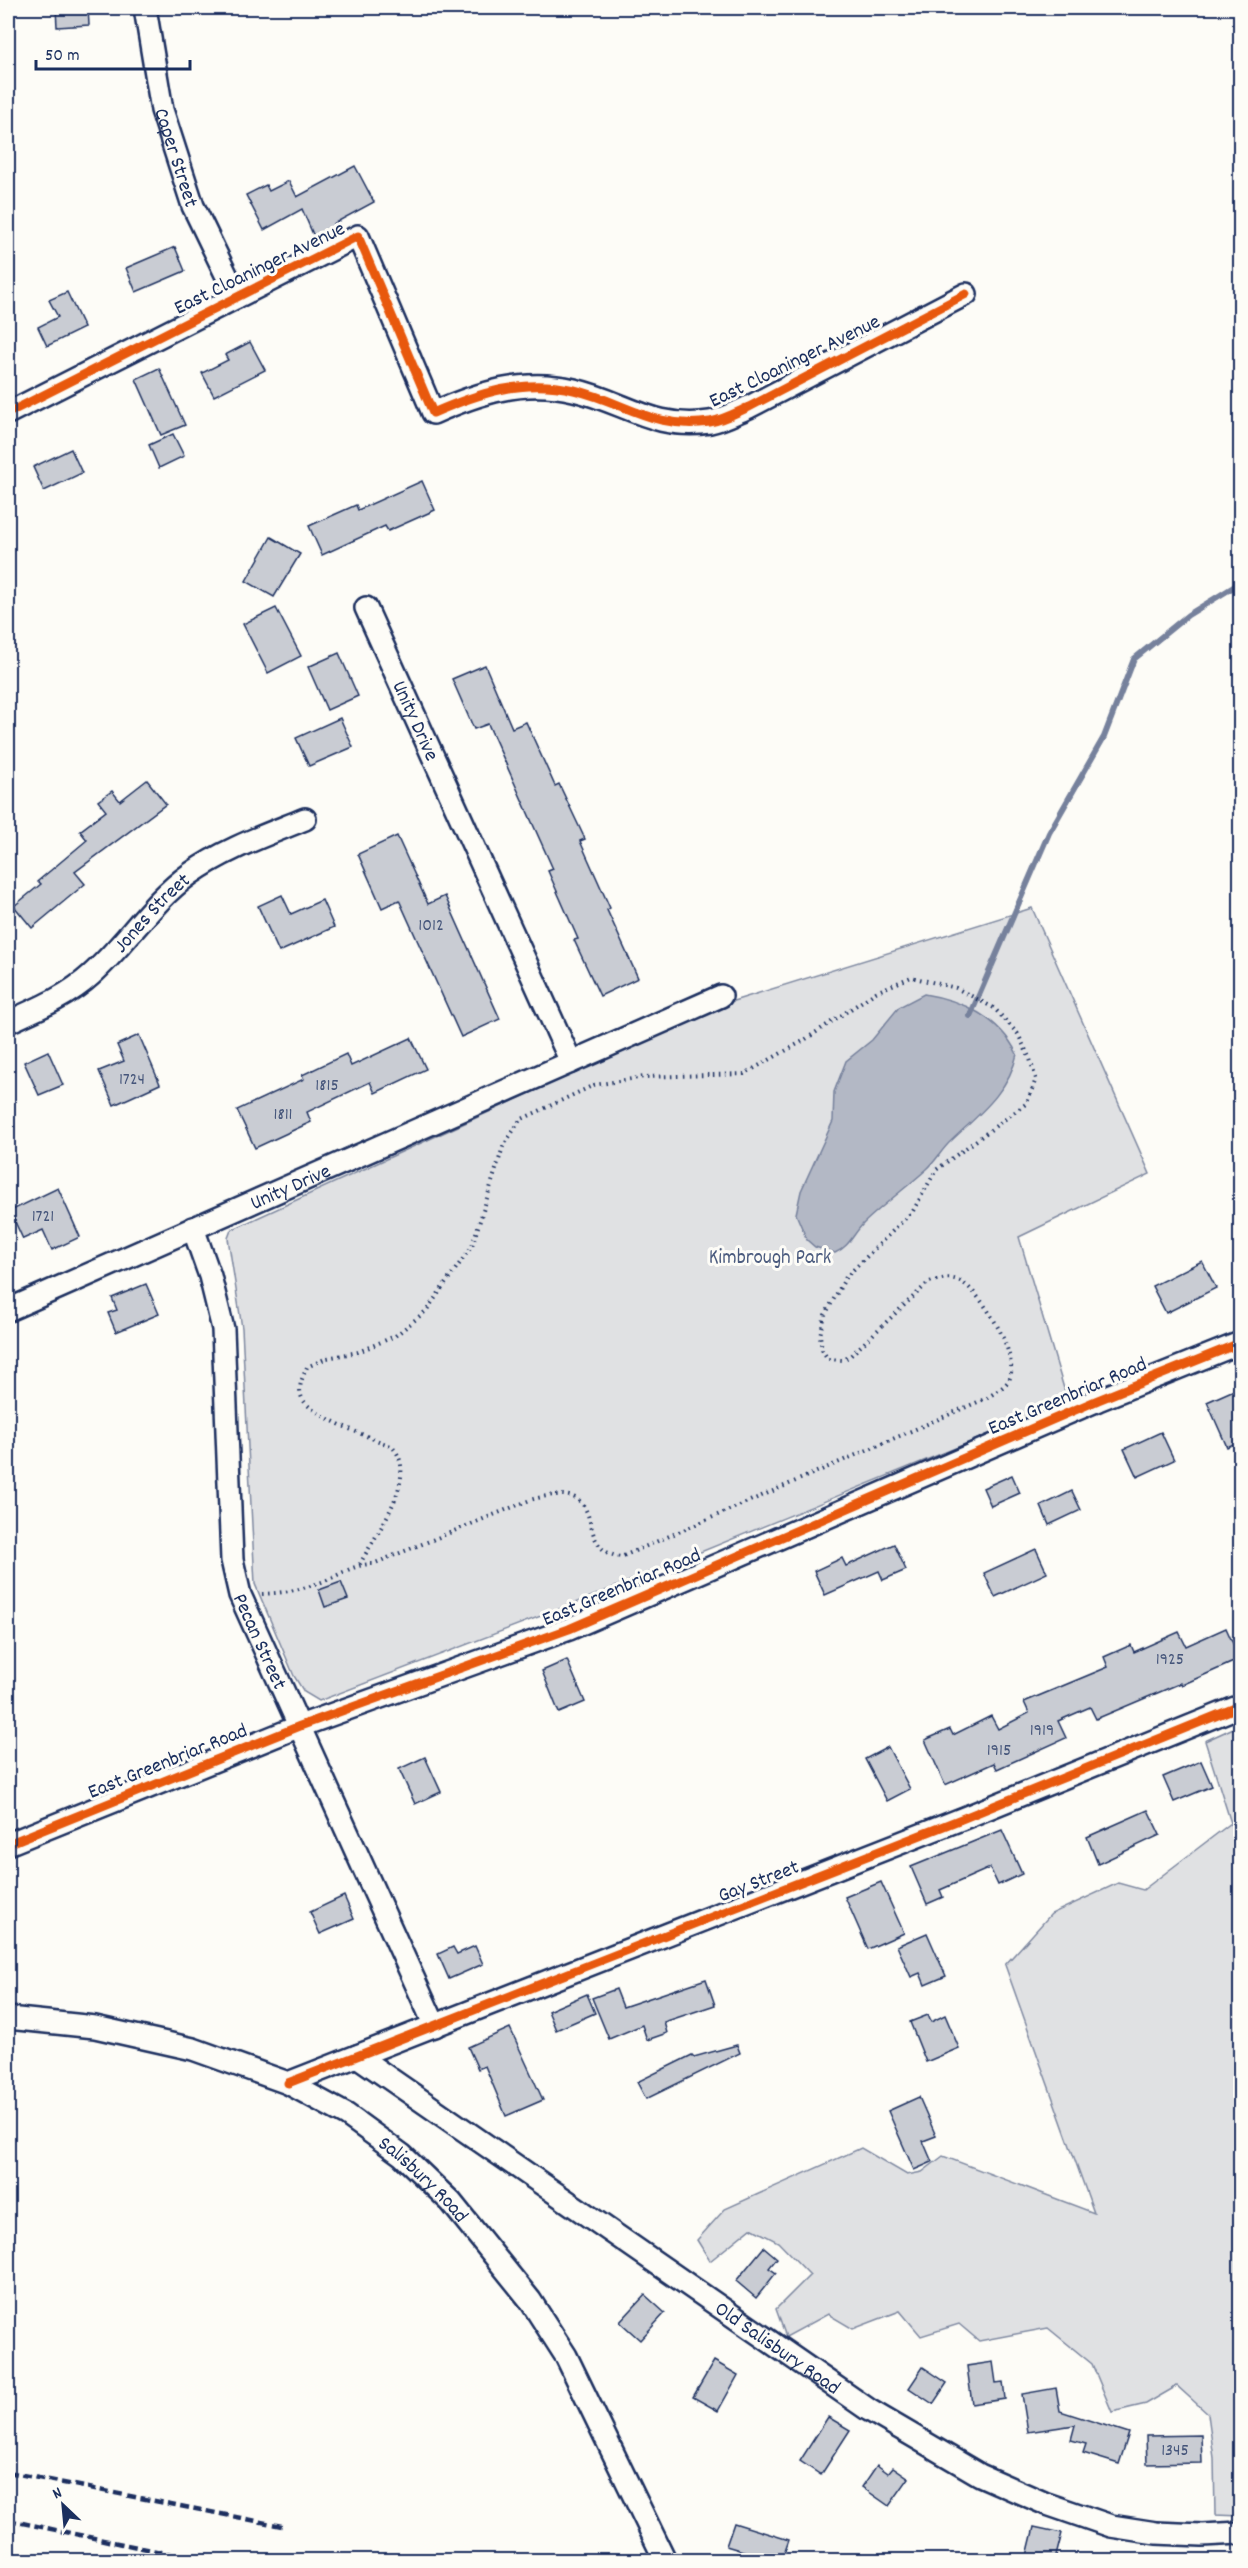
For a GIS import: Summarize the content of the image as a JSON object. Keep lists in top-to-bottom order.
{
  "streets": {
    "street": [
      "Caper Street",
      "East Cloaninger Avenue",
      "Unity Drive",
      "Jones Street",
      "East Greenbriar Road",
      "Pecan Street",
      "Gay Street",
      "Salisbury Road",
      "Old Salisbury Road"
    ]
  },
  "crossings": [
    ["Caper Street", "East Cloaninger Avenue"],
    ["Unity Drive", "Pecan Street"],
    ["East Greenbriar Road", "Pecan Street"],
    ["Pecan Street", "Gay Street"],
    ["Gay Street", "Salisbury Road"],
    ["Gay Street", "Old Salisbury Road"]
  ],
  "parks": ["Kimbrough Park"],
  "house_numbers": [
    "1012",
    "1724",
    "1815",
    "1811",
    "1721",
    "1925",
    "1919",
    "1915",
    "1345"
  ],
  "scale_bar": "50 m",
  "north": "top left"
}
